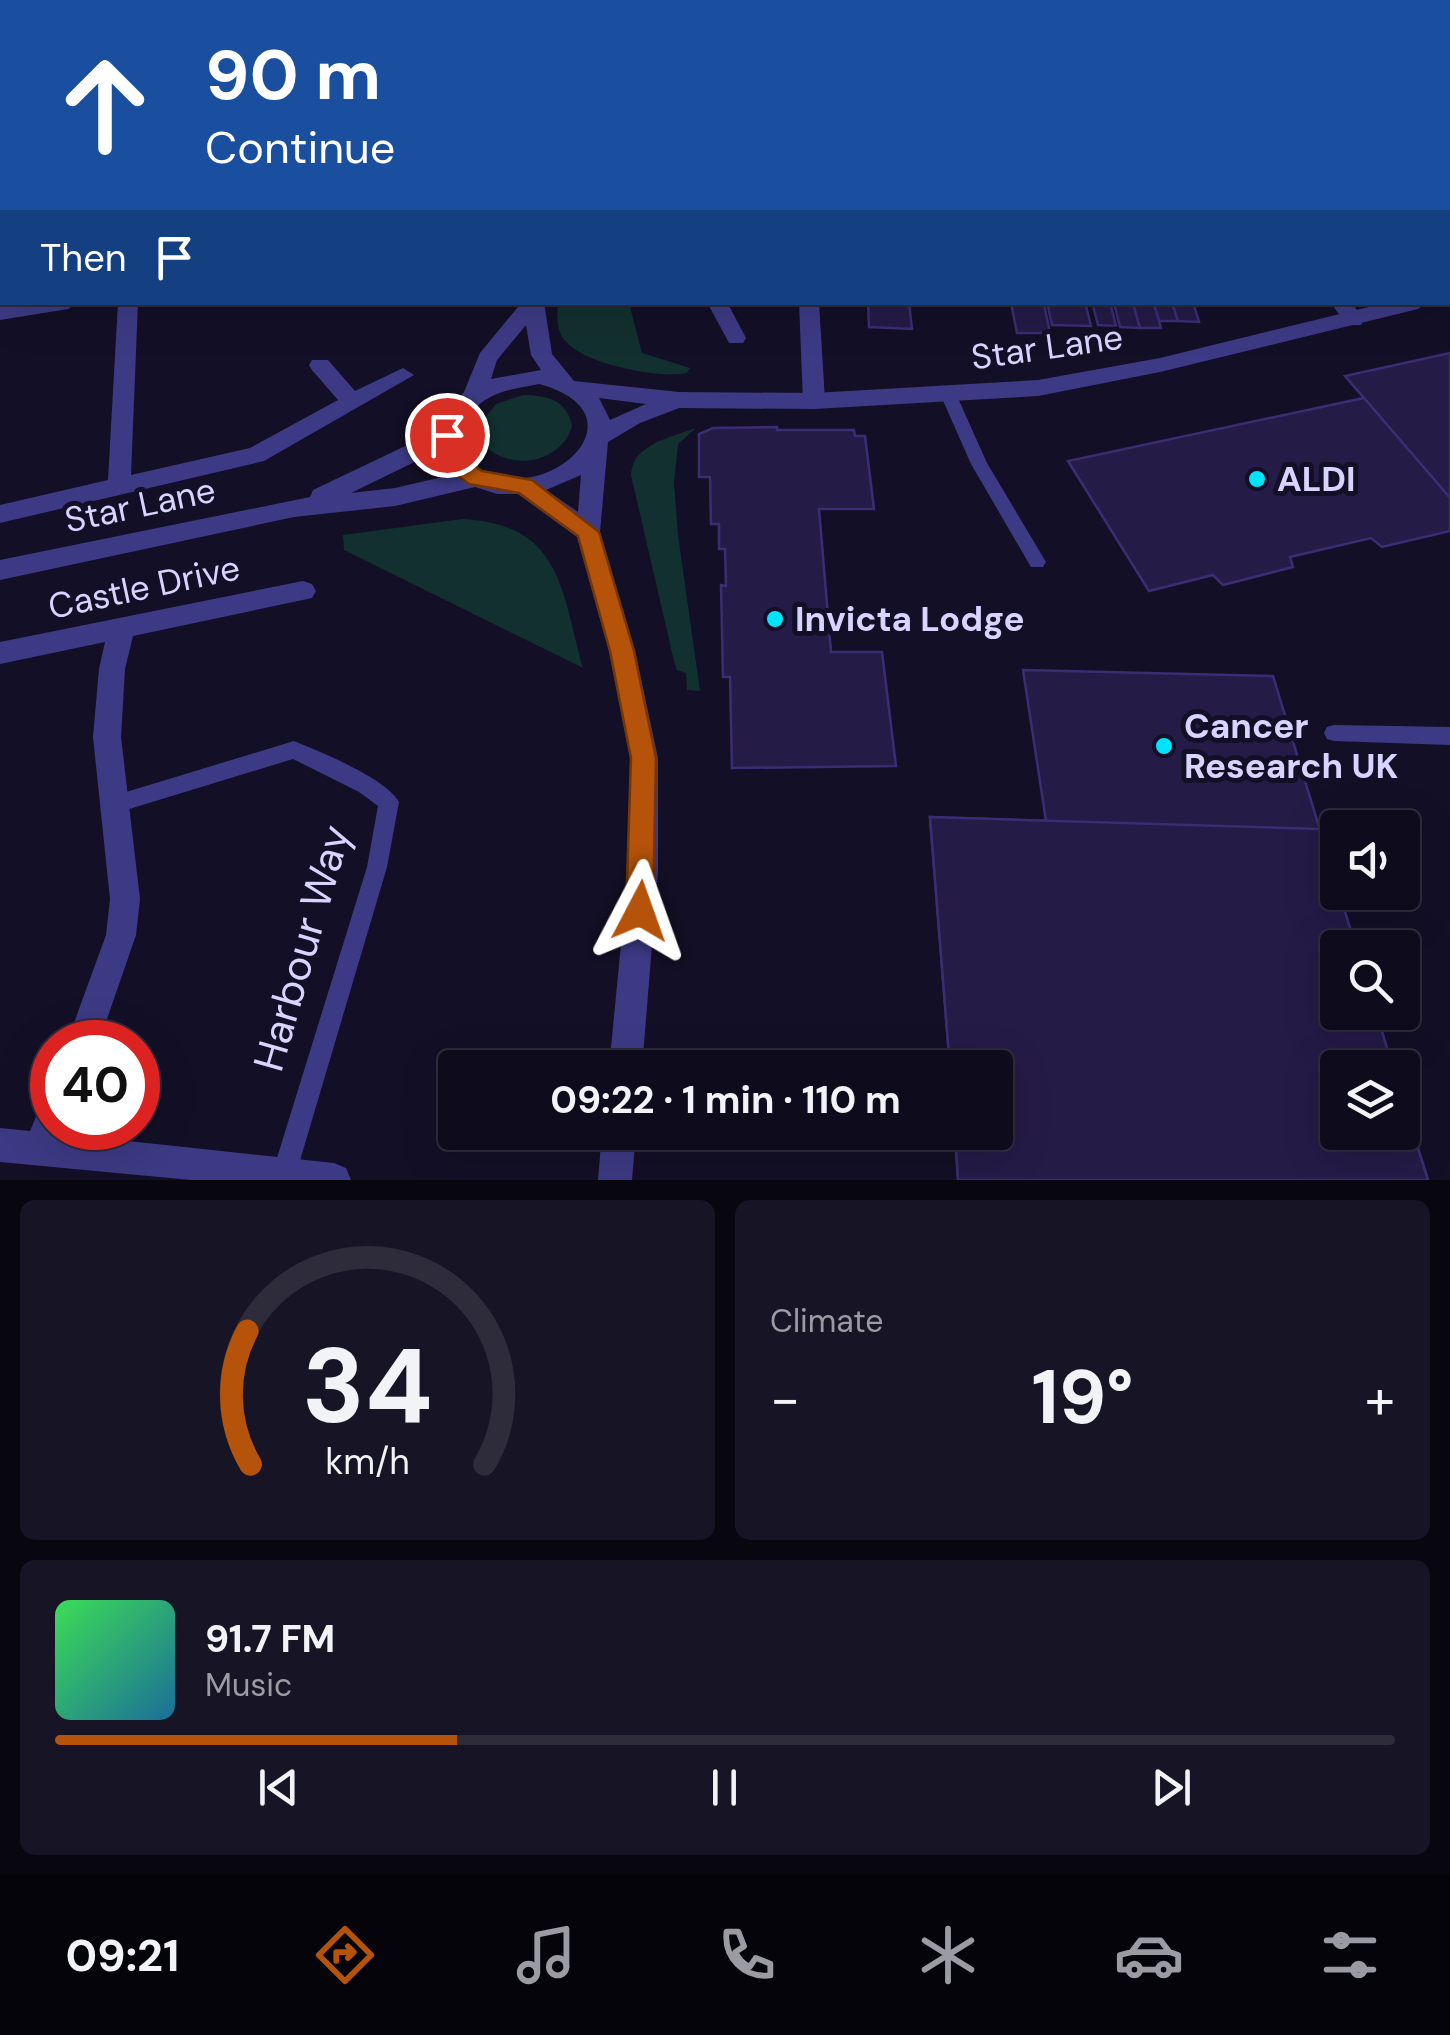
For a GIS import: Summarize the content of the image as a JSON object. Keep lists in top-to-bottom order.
{
  "streets": {
    "street": ["Star Lane", "Castle Drive"],
    "lane": ["Harbour Way"]
  },
  "places": ["ALDI", "Invicta Lodge", "Cancer Research UK"],
  "page": {
    "turn": ["90 m", "Continue"],
    "then": "Then",
    "limit": "40",
    "trip": "09:22 · 1 min · 110 m",
    "tile": "Climate",
    "heat": ["−", "19°", "+"],
    "song": ["91.7 FM", "Music"],
    "tabs": "09:21",
    "gauge": ["34", "km/h"]
  }
}
